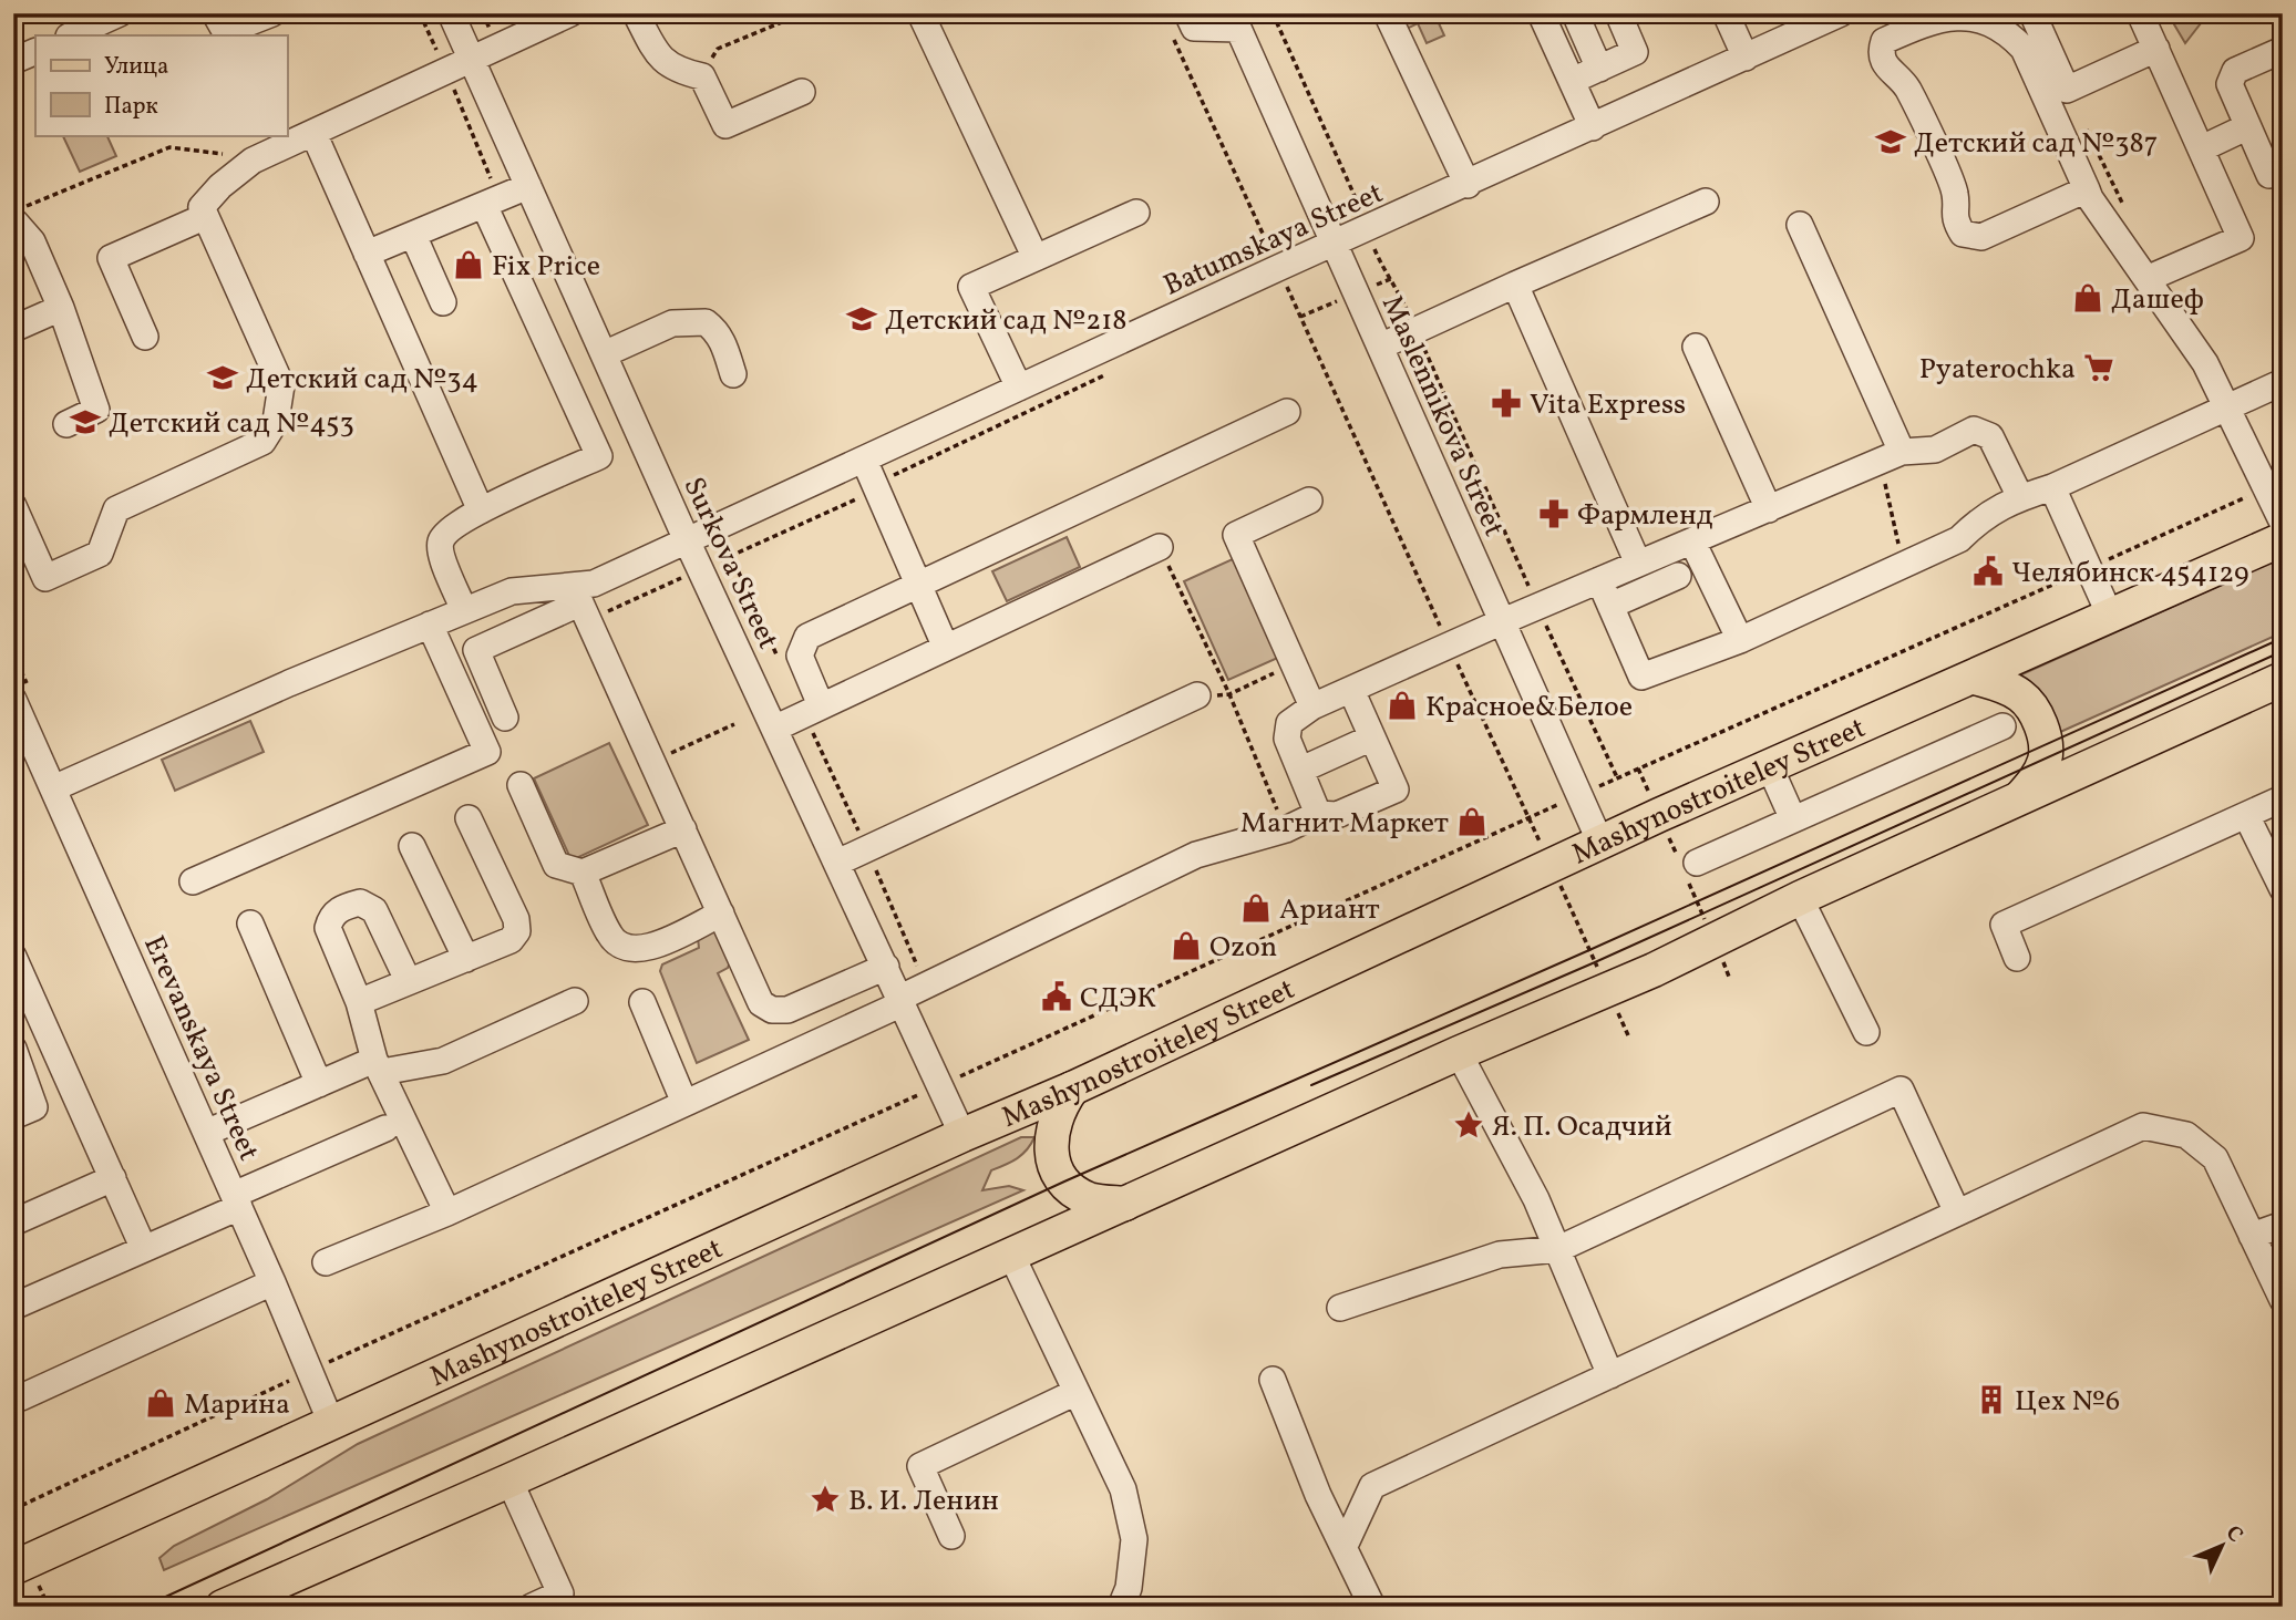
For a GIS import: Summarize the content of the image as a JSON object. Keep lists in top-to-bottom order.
{
  "streets": {
    "main road": ["Mashynostroiteley Street"],
    "street": [
      "Batumskaya Street",
      "Maslennikova Street",
      "Surkova Street",
      "Erevanskaya Street"
    ]
  },
  "crossings": [
    ["Batumskaya Street", "Maslennikova Street"],
    ["Batumskaya Street", "Surkova Street"],
    ["Maslennikova Street", "Mashynostroiteley Street"],
    ["Surkova Street", "Mashynostroiteley Street"],
    ["Mashynostroiteley Street", "Erevanskaya Street"]
  ],
  "places": {
    "school or university": [
      "Детский сад №387",
      "Детский сад №218",
      "Детский сад №34",
      "Детский сад №453"
    ],
    "shop": [
      "Fix Price",
      "Дашеф",
      "Красное&Белое",
      "Магнит Маркет",
      "Ариант",
      "Ozon",
      "Марина"
    ],
    "supermarket": ["Pyaterochka"],
    "pharmacy": ["Vita Express", "Фармленд"],
    "public building": ["Челябинск 454129", "СДЭК"],
    "place": ["Я. П. Осадчий", "В. И. Ленин"],
    "building": ["Цех №6"]
  },
  "legend": ["Улица", "Парк"],
  "north": "top right"
}
